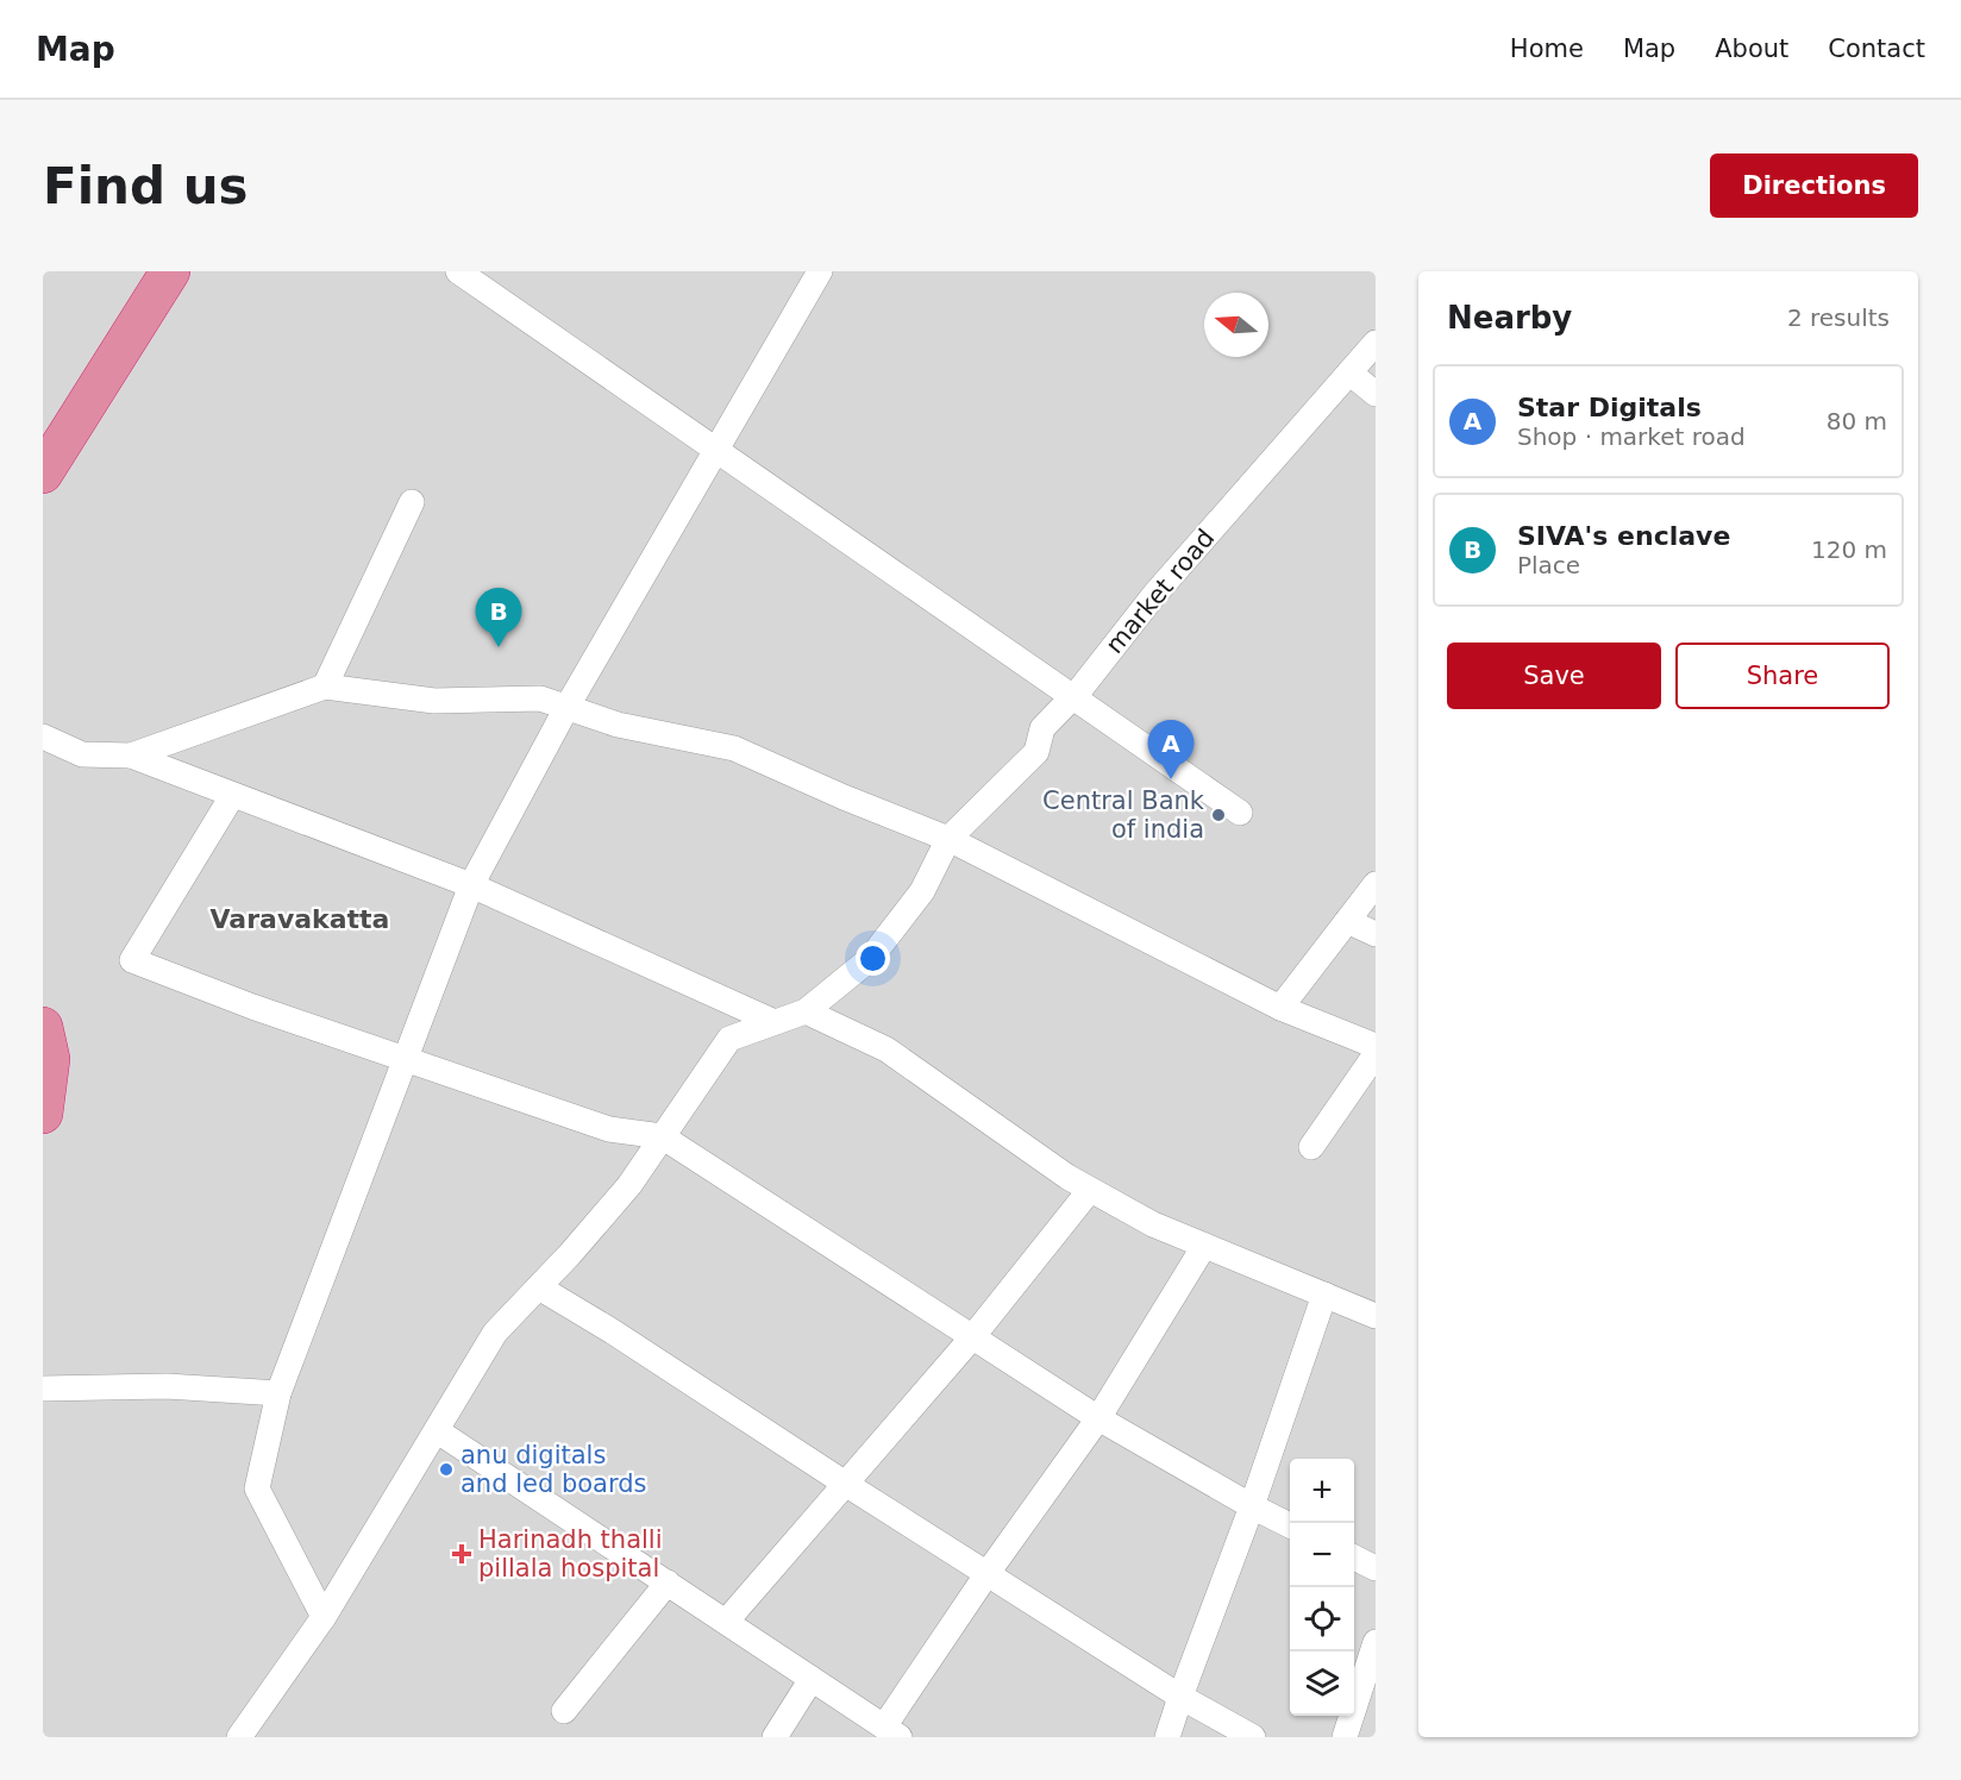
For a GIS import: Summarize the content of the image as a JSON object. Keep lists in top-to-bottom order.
{
  "streets": {
    "street": ["market road"]
  },
  "districts": ["Varavakatta"],
  "places": {
    "other": ["Central Bank of india", "anu digitals and led boards"],
    "health": ["Harinadh thalli pillala hospital"]
  },
  "north": "left",
  "page": {
    "header": "Map",
    "nav": [
      "Home",
      "Map",
      "About",
      "Contact"
    ],
    "buttons": [
      "Directions",
      ["Save", "Share"]
    ],
    "title": "Find us",
    "heading": ["Nearby", "2 results"],
    "list": [
      {
        "mark": "A",
        "name": "Star Digitals",
        "note": "Shop · market road",
        "value": "80 m"
      },
      {
        "mark": "B",
        "name": "SIVA's enclave",
        "note": "Place",
        "value": "120 m"
      }
    ],
    "pins": ["B", "A"],
    "map_buttons": ["+", "−"]
  }
}
